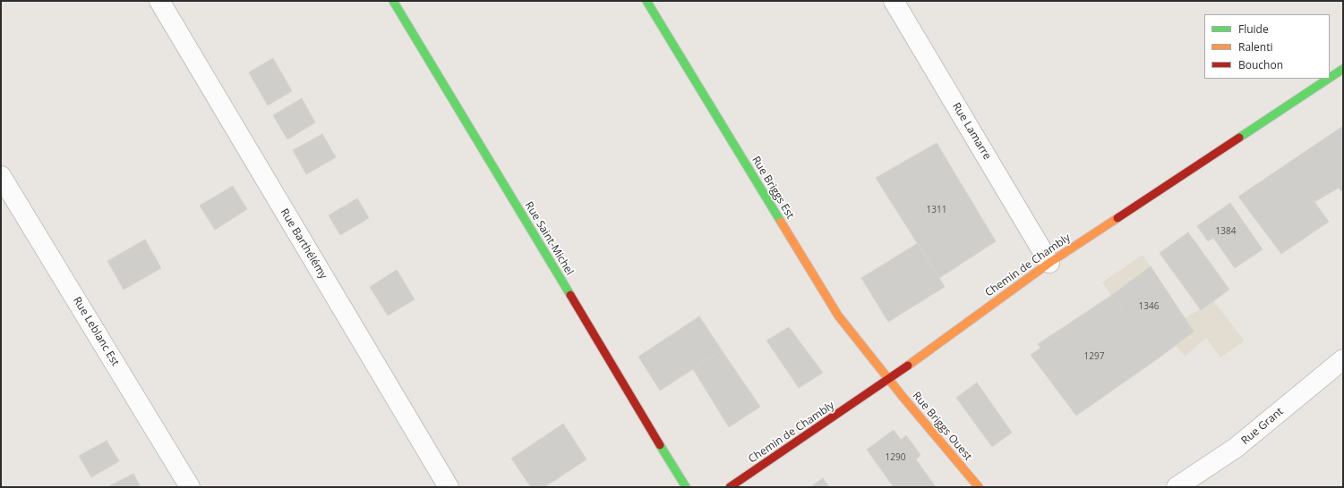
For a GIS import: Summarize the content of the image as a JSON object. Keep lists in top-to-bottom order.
{
  "streets": {
    "street": [
      "Rue Lamarre",
      "Rue Briggs Est",
      "Rue Saint-Michel",
      "Rue Barthélémy",
      "Chemin de Chambly",
      "Rue Leblanc Est",
      "Rue Briggs Ouest",
      "Rue Grant"
    ]
  },
  "crossings": [
    ["Rue Lamarre", "Chemin de Chambly"],
    ["Rue Briggs Est", "Chemin de Chambly"],
    ["Rue Briggs Est", "Rue Briggs Ouest"],
    ["Chemin de Chambly", "Rue Briggs Ouest"]
  ],
  "house_numbers": [
    "1311",
    "1384",
    "1346",
    "1297",
    "1290"
  ],
  "legend": ["Fluide", "Ralenti", "Bouchon"]
}
